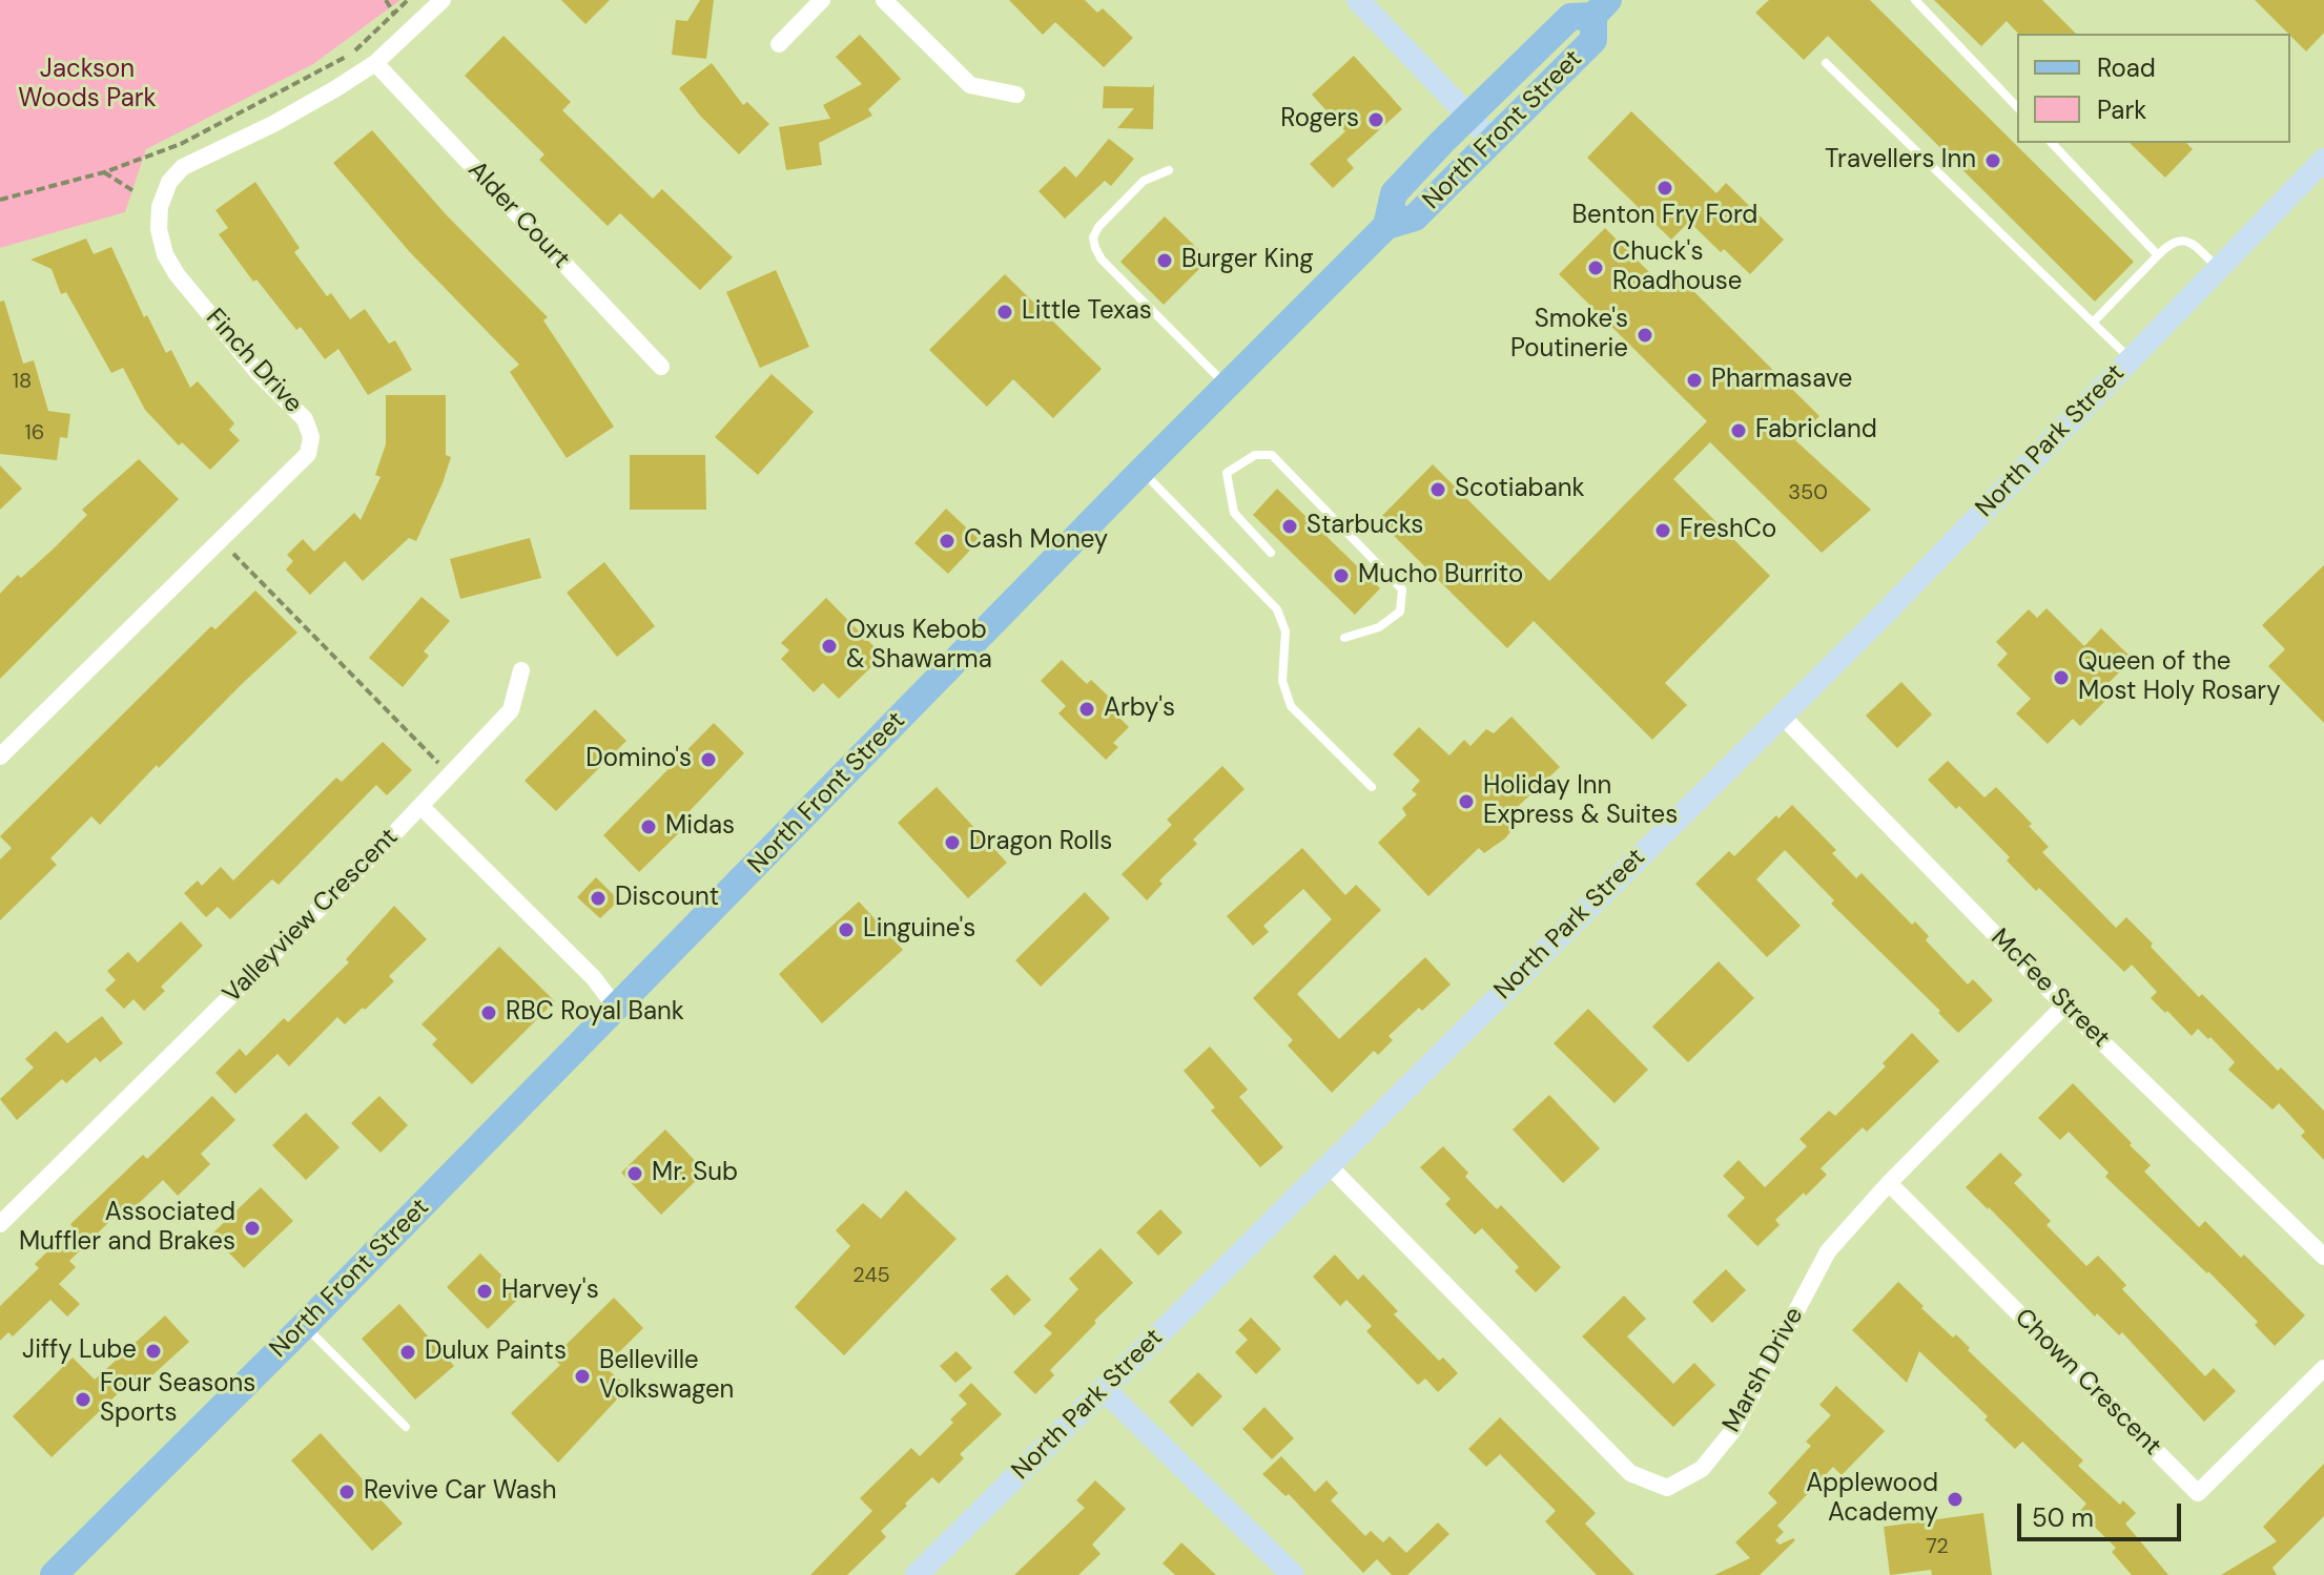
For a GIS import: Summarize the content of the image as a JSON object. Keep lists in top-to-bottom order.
{
  "streets": {
    "main road": ["North Front Street"],
    "street": [
      "Alder Court",
      "Finch Drive",
      "North Park Street",
      "Valleyview Crescent",
      "McFee Street",
      "Marsh Drive",
      "Chown Crescent"
    ]
  },
  "crossings": [
    ["Alder Court", "Finch Drive"],
    ["North Park Street", "McFee Street"],
    ["North Park Street", "Marsh Drive"],
    ["McFee Street", "Marsh Drive"],
    ["Marsh Drive", "Chown Crescent"]
  ],
  "parks": ["Jackson Woods Park"],
  "places": [
    "Rogers",
    "Travellers Inn",
    "Benton Fry Ford",
    "Burger King",
    "Chuck's Roadhouse",
    "Little Texas",
    "Smoke's Poutinerie",
    "Pharmasave",
    "Fabricland",
    "Scotiabank",
    "Starbucks",
    "FreshCo",
    "Cash Money",
    "Mucho Burrito",
    "Oxus Kebob & Shawarma",
    "Queen of the Most Holy Rosary",
    "Arby's",
    "Domino's",
    "Holiday Inn Express & Suites",
    "Midas",
    "Dragon Rolls",
    "Discount",
    "Linguine's",
    "RBC Royal Bank",
    "Mr. Sub",
    "Associated Muffler and Brakes",
    "Harvey's",
    "Jiffy Lube",
    "Dulux Paints",
    "Belleville Volkswagen",
    "Four Seasons Sports",
    "Revive Car Wash",
    "Applewood Academy"
  ],
  "house_numbers": [
    "18",
    "16",
    "350",
    "245",
    "72"
  ],
  "legend": ["Road", "Park"],
  "scale_bar": "50 m"
}
